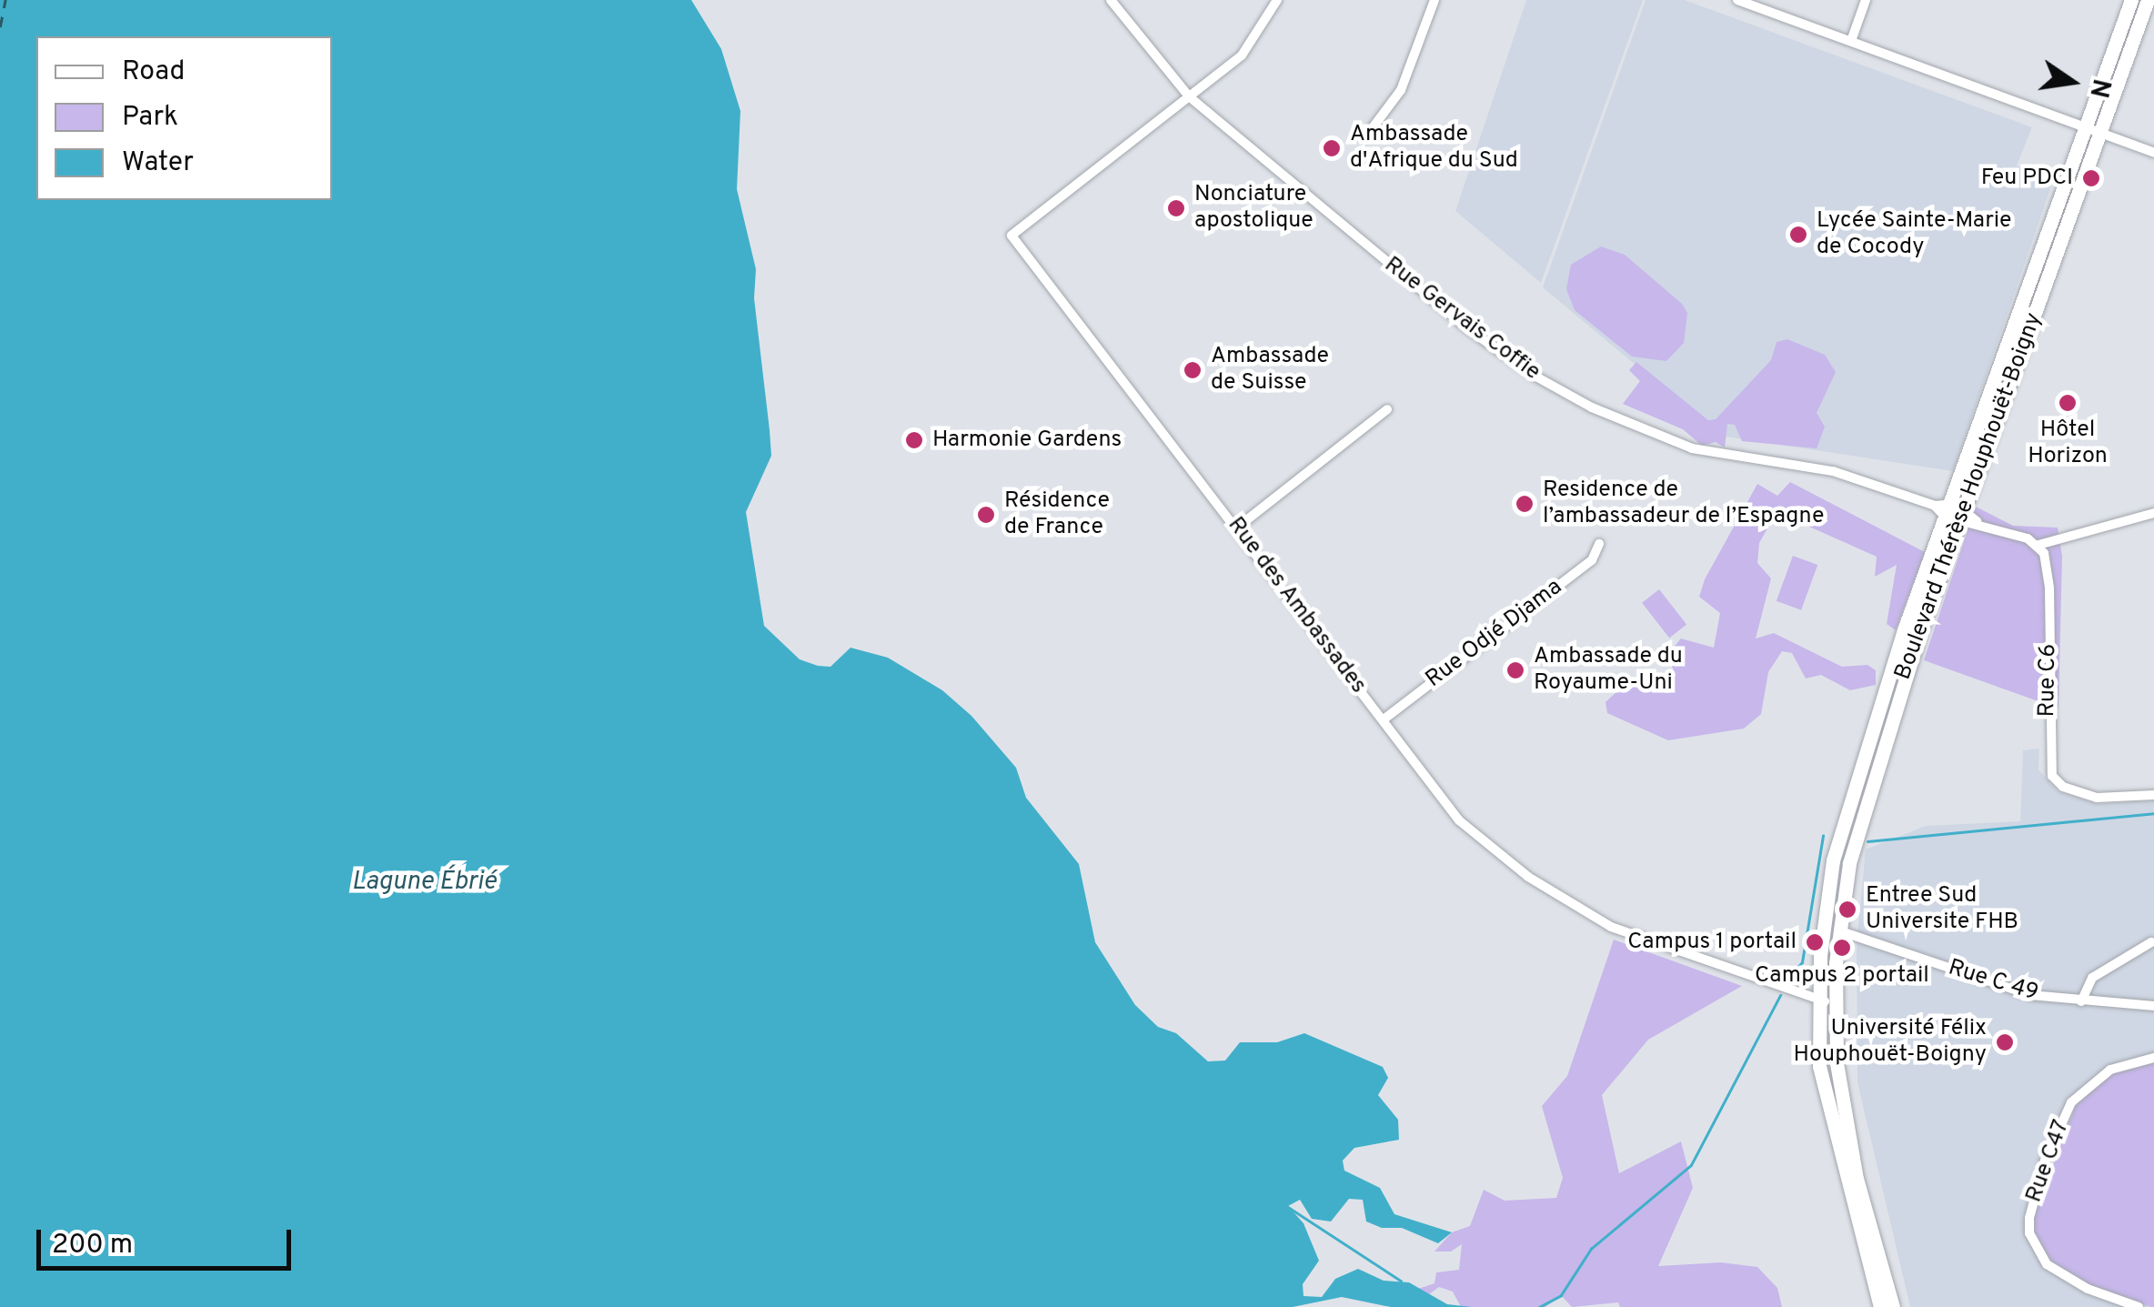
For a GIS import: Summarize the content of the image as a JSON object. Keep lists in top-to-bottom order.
{
  "streets": {
    "main road": ["Boulevard Thérèse Houphouët-Boigny"],
    "street": [
      "Rue Gervais Coffie",
      "Rue des Ambassades",
      "Rue Odjé Djama",
      "Rue C6",
      "Rue C 49",
      "Rue C47"
    ]
  },
  "crossings": [
    ["Rue Gervais Coffie", "Boulevard Thérèse Houphouët-Boigny"],
    ["Rue Gervais Coffie", "Rue des Ambassades"],
    ["Boulevard Thérèse Houphouët-Boigny", "Rue des Ambassades"],
    ["Boulevard Thérèse Houphouët-Boigny", "Rue C 49"],
    ["Rue des Ambassades", "Rue Odjé Djama"]
  ],
  "water": ["Lagune Ébrié"],
  "places": [
    "Ambassade d'Afrique du Sud",
    "Feu PDCI",
    "Nonciature apostolique",
    "Lycée Sainte-Marie de Cocody",
    "Ambassade de Suisse",
    "Hôtel Horizon",
    "Harmonie Gardens",
    "Residence de l’ambassadeur de l’Espagne",
    "Résidence de France",
    "Ambassade du Royaume-Uni",
    "Entree Sud Universite FHB",
    "Campus 1 portail",
    "Campus 2 portail",
    "Université Félix Houphouët-Boigny"
  ],
  "legend": ["Road", "Park", "Water"],
  "scale_bar": "200 m",
  "north": "right"
}
